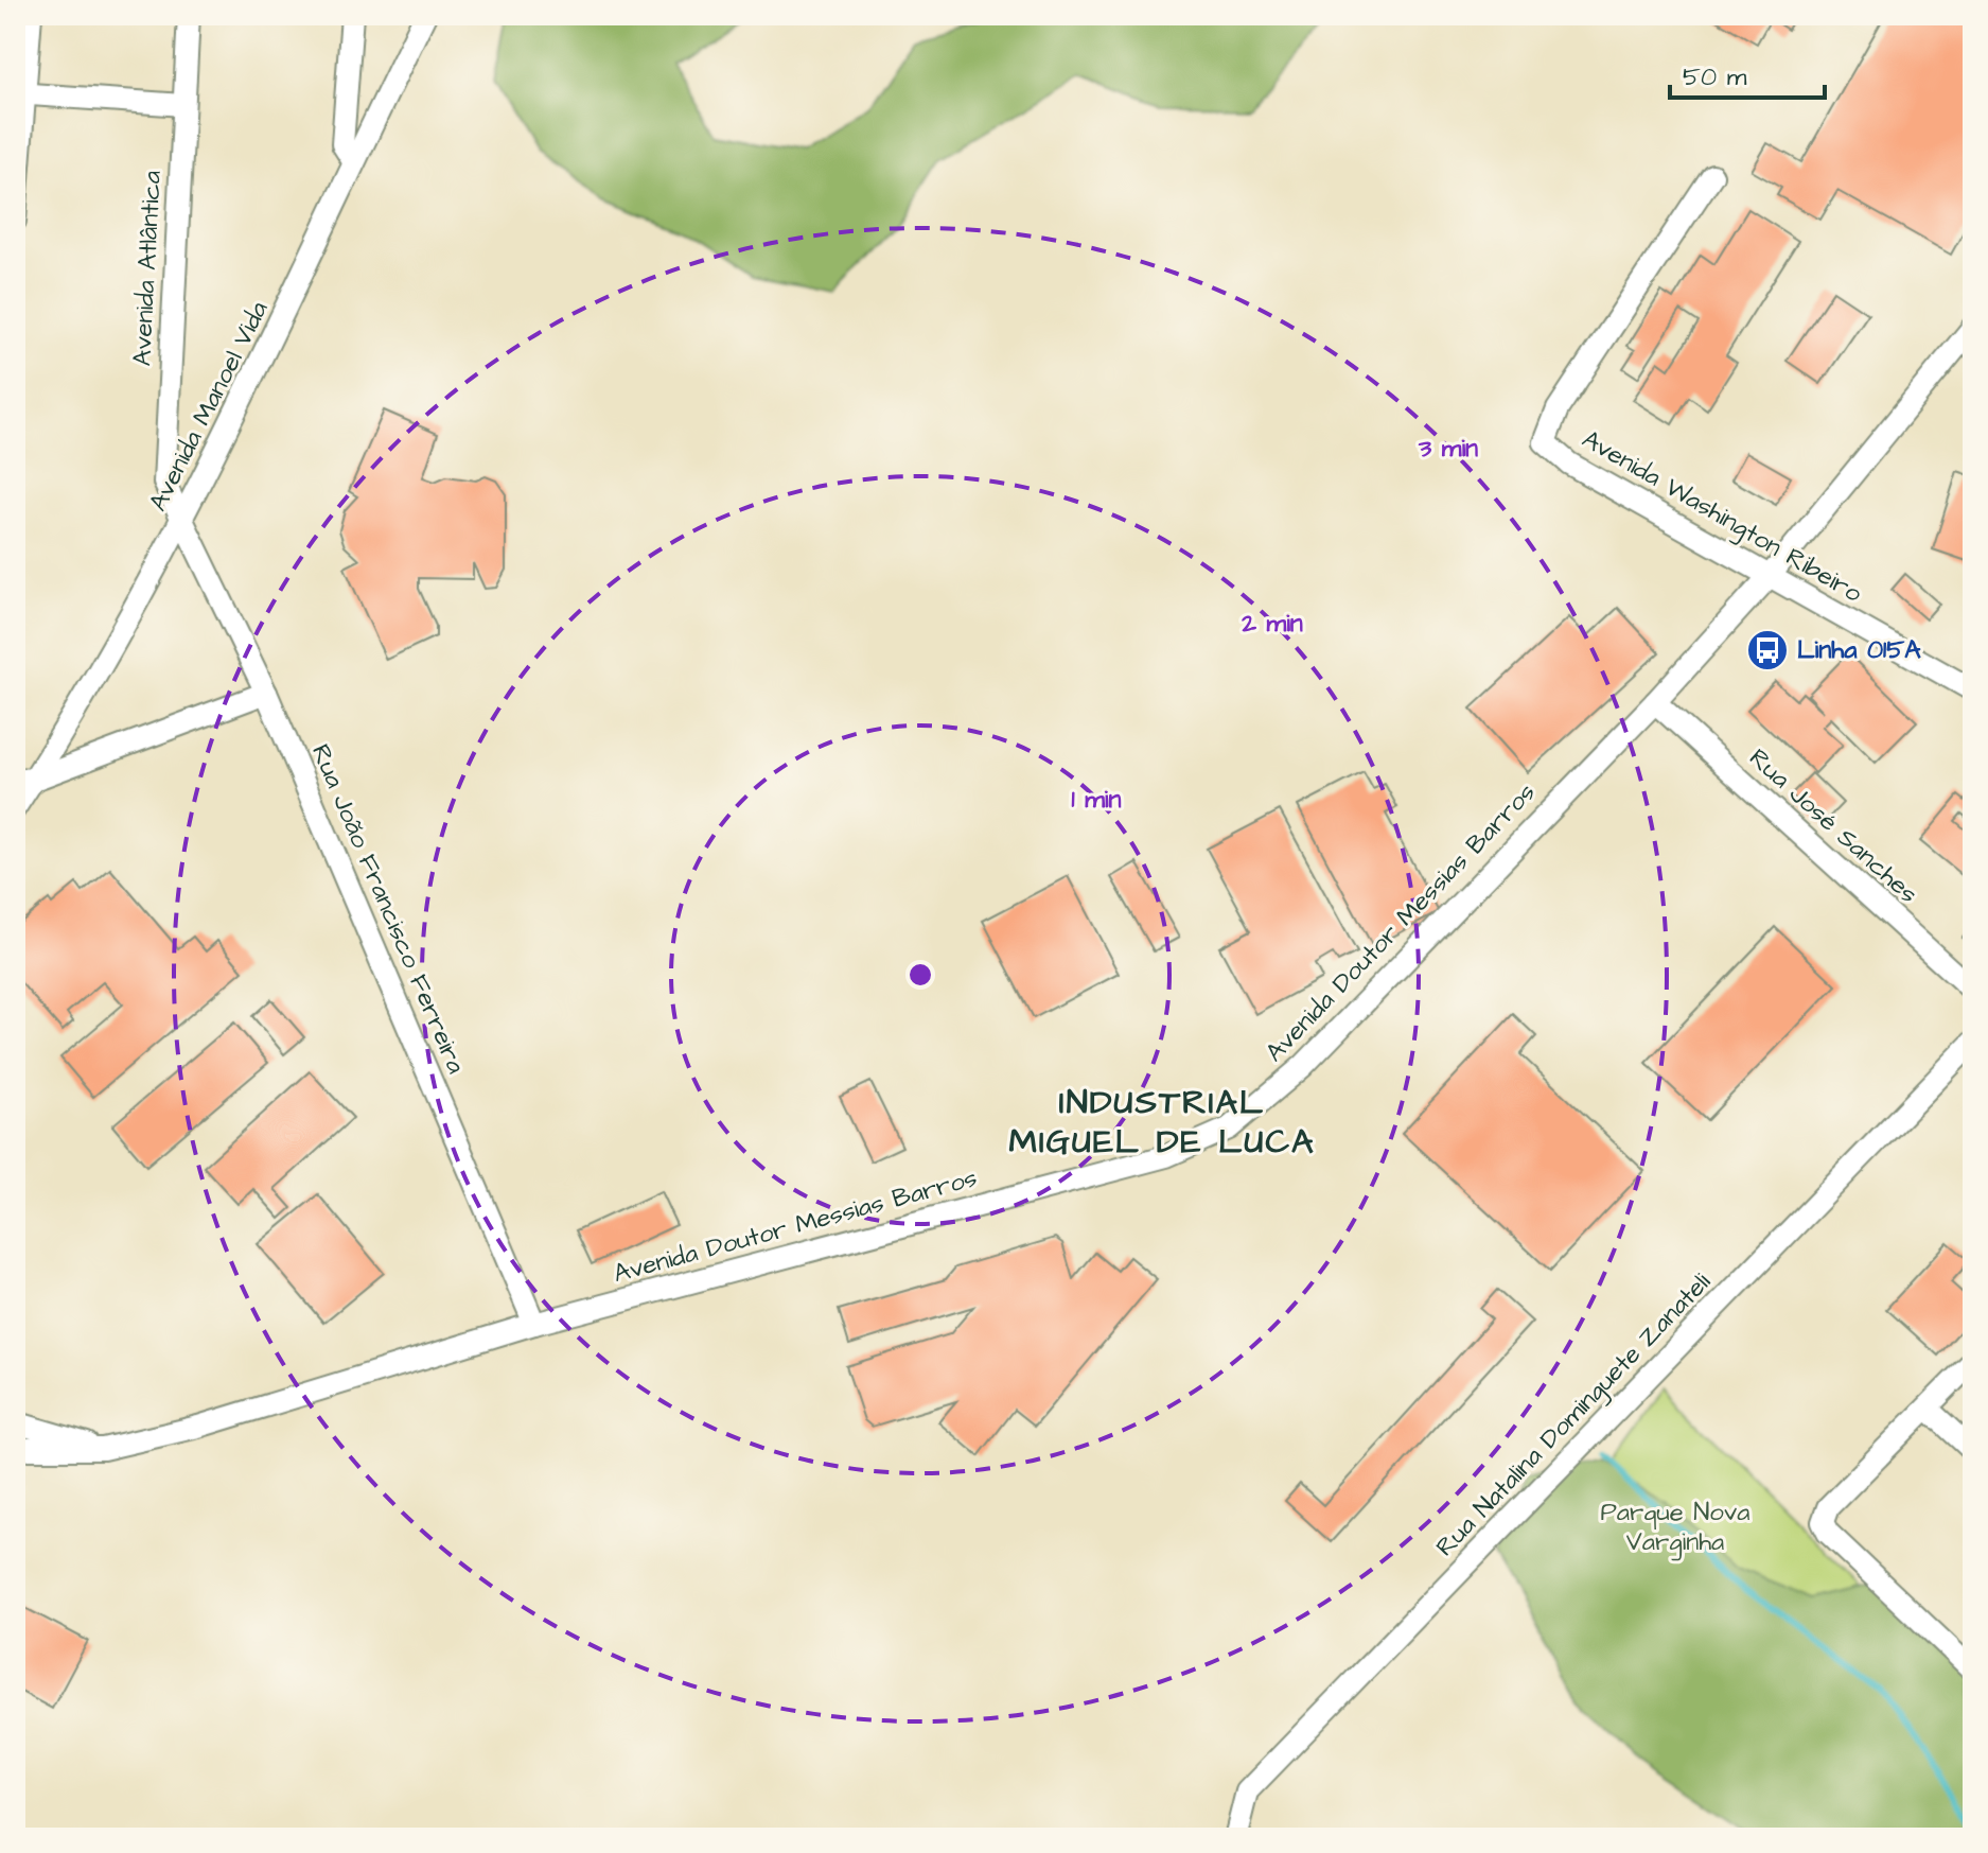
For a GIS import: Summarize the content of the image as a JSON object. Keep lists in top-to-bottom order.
{
  "streets": {
    "street": [
      "Avenida Atlântica",
      "Avenida Manoel Vida",
      "Avenida Washington Ribeiro",
      "Rua José Sanches",
      "Rua João Francisco Ferreira",
      "Avenida Doutor Messias Barros",
      "Rua Natalina Dominguete Zanateli"
    ]
  },
  "crossings": [
    ["Avenida Atlântica", "Avenida Manoel Vida"],
    ["Avenida Atlântica", "Rua João Francisco Ferreira"],
    ["Avenida Manoel Vida", "Rua João Francisco Ferreira"],
    ["Avenida Washington Ribeiro", "Avenida Doutor Messias Barros"],
    ["Rua José Sanches", "Avenida Doutor Messias Barros"],
    ["Rua João Francisco Ferreira", "Avenida Doutor Messias Barros"]
  ],
  "districts": ["INDUSTRIAL MIGUEL DE LUCA"],
  "parks": ["Parque Nova Varginha"],
  "places": {
    "bus stop": ["Linha 015A"]
  },
  "scale_bar": "50 m",
  "rings": ["3 min", "2 min", "1 min"]
}
